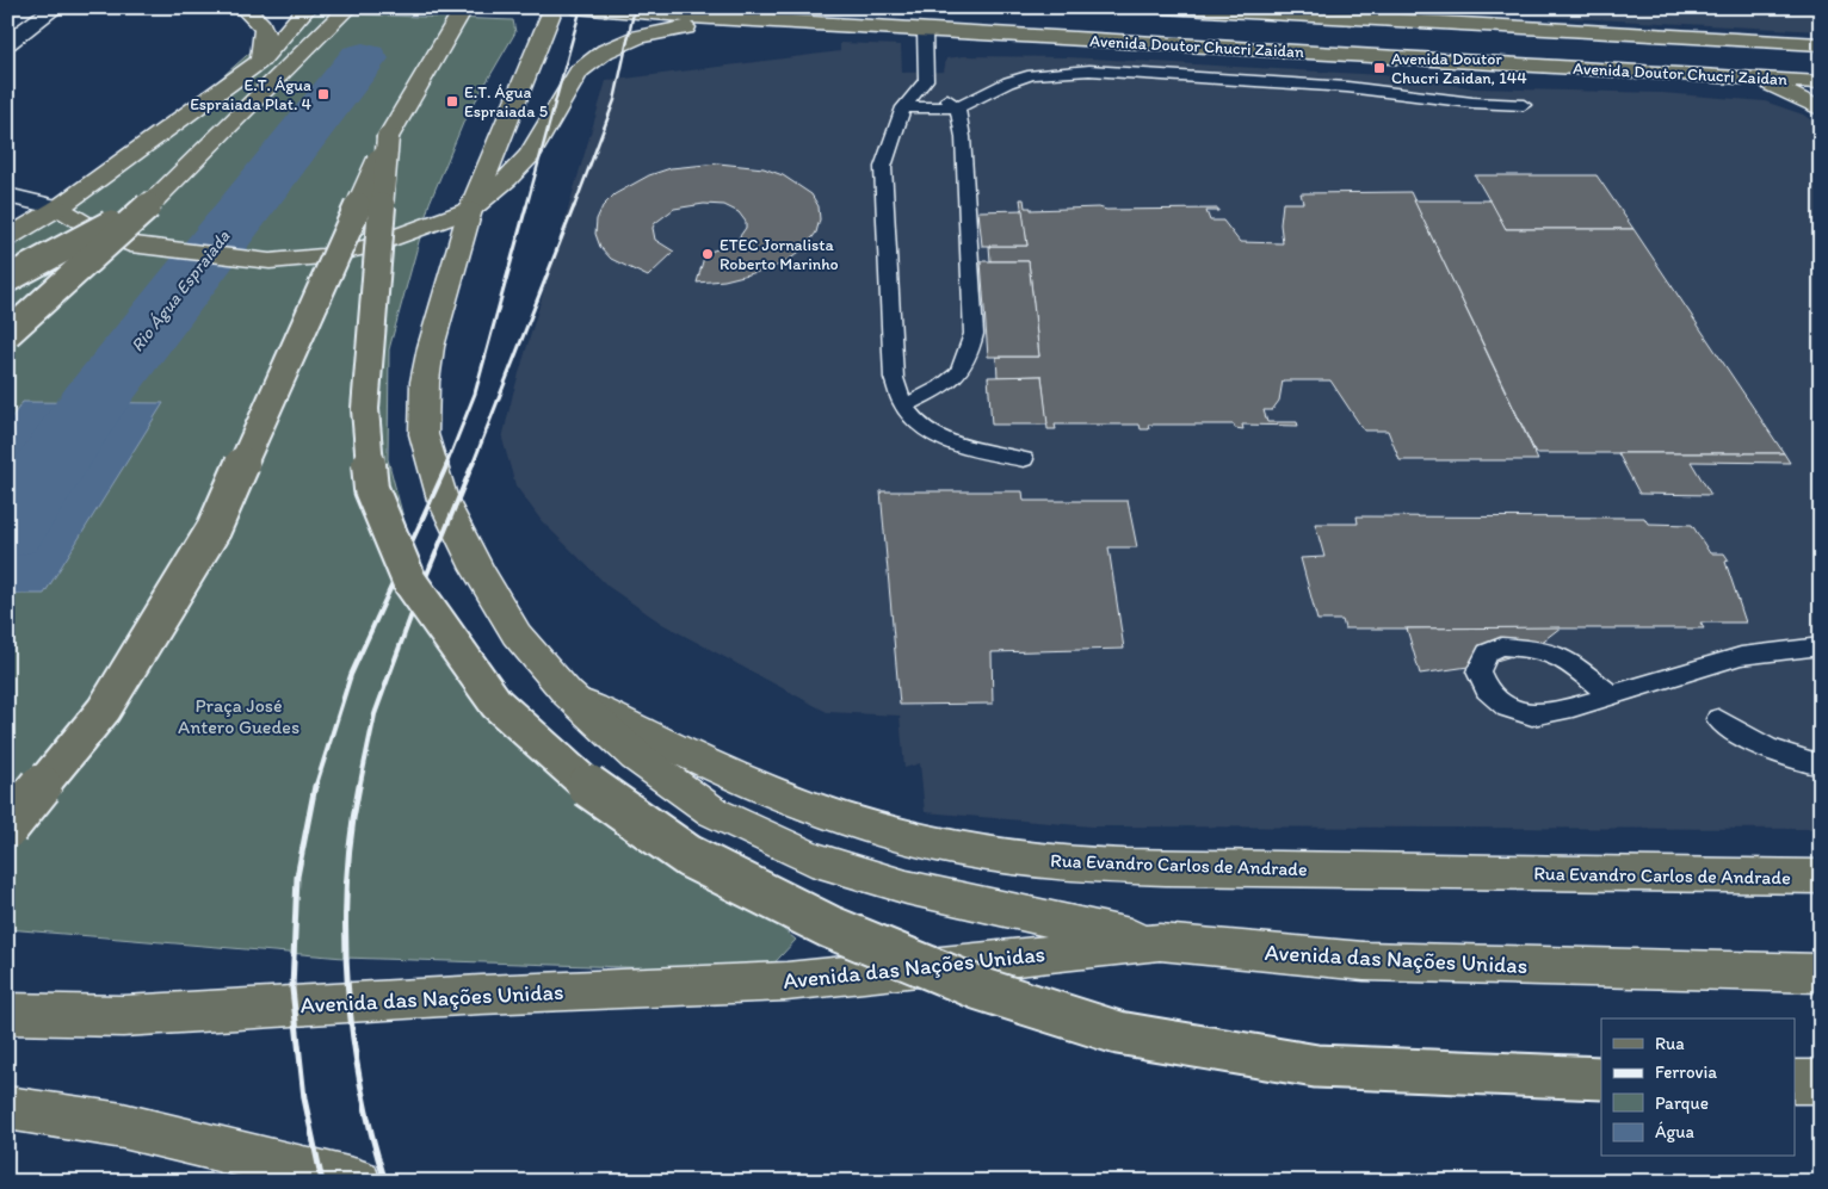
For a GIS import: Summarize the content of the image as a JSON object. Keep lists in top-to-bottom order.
{
  "streets": {
    "main road": ["Avenida Doutor Chucri Zaidan", "Rua Evandro Carlos de Andrade", "Avenida das Nações Unidas"]
  },
  "water": ["Rio Água Espraiada"],
  "parks": ["Praça José Antero Guedes"],
  "places": {
    "transit": ["Avenida Doutor Chucri Zaidan, 144", "E.T. Água Espraiada Plat. 4", "E.T. Água Espraiada 5"],
    "other": ["ETEC Jornalista Roberto Marinho"]
  },
  "legend": [
    "Rua",
    "Ferrovia",
    "Parque",
    "Água"
  ]
}
